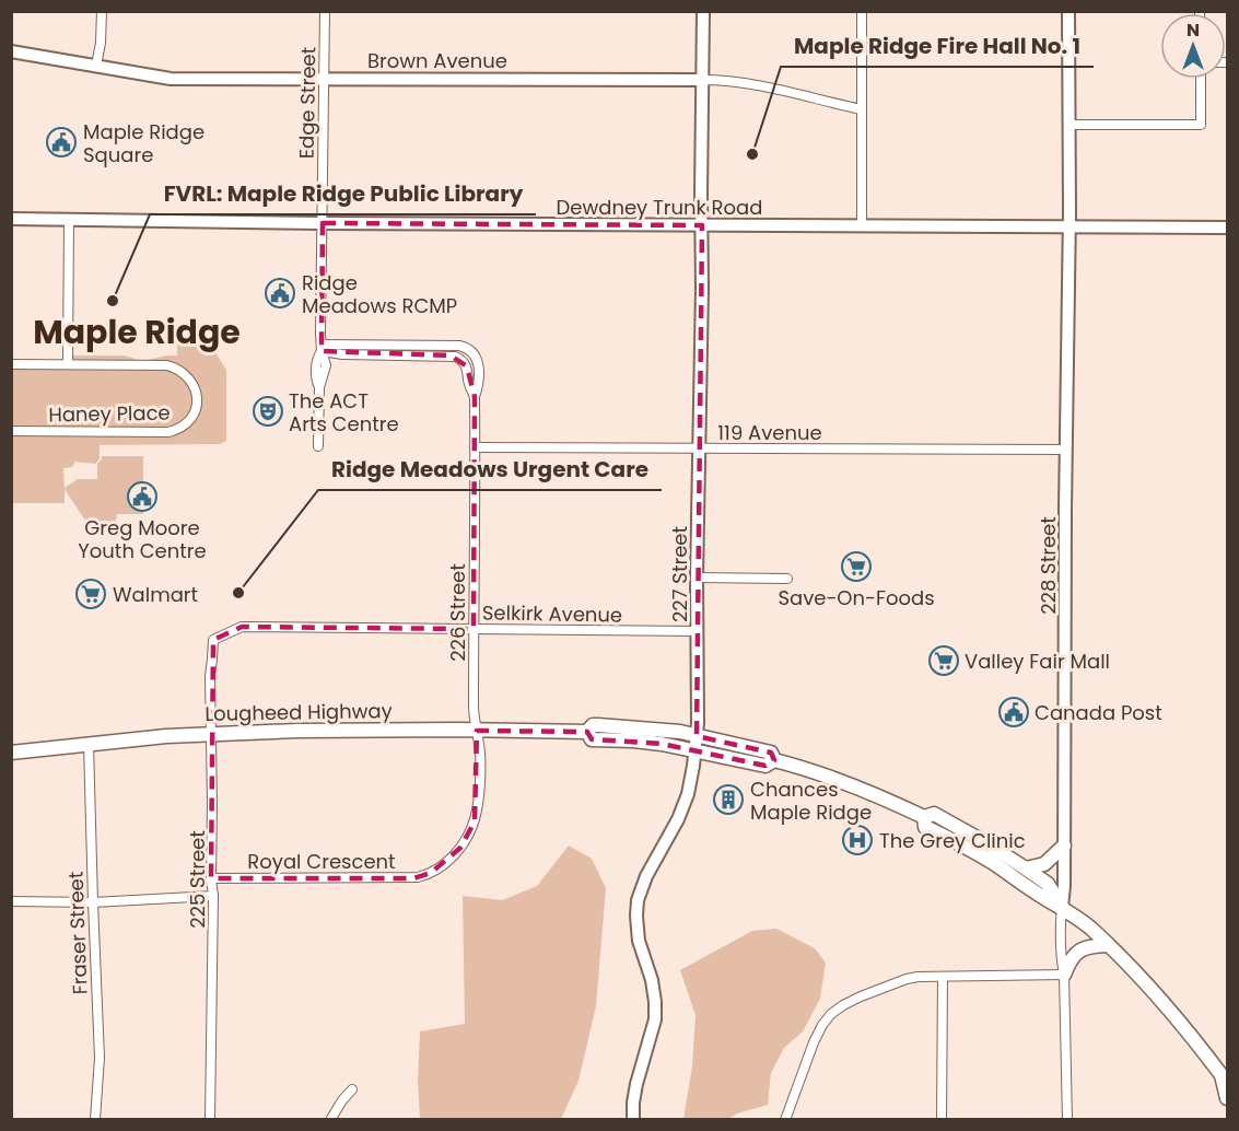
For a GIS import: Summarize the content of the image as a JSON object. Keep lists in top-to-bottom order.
{
  "streets": {
    "main road": [
      "Brown Avenue",
      "Dewdney Trunk Road",
      "228 Street",
      "227 Street",
      "Lougheed Highway"
    ],
    "street": [
      "Edge Street",
      "Haney Place",
      "119 Avenue",
      "226 Street",
      "Selkirk Avenue",
      "Royal Crescent",
      "225 Street",
      "Fraser Street"
    ]
  },
  "crossings": [
    ["Brown Avenue", "Edge Street"],
    ["Brown Avenue", "227 Street"],
    ["Edge Street", "Dewdney Trunk Road"],
    ["Edge Street", "226 Street"],
    ["Dewdney Trunk Road", "228 Street"],
    ["Dewdney Trunk Road", "227 Street"],
    ["119 Avenue", "228 Street"],
    ["119 Avenue", "227 Street"],
    ["119 Avenue", "226 Street"],
    ["228 Street", "Lougheed Highway"],
    ["227 Street", "Selkirk Avenue"],
    ["227 Street", "Lougheed Highway"],
    ["226 Street", "Selkirk Avenue"],
    ["226 Street", "Lougheed Highway"],
    ["226 Street", "Royal Crescent"],
    ["Selkirk Avenue", "225 Street"],
    ["Lougheed Highway", "225 Street"],
    ["Lougheed Highway", "Fraser Street"],
    ["Royal Crescent", "225 Street"]
  ],
  "districts": ["Maple Ridge"],
  "places": {
    "public building": [
      "Maple Ridge Square",
      "Ridge Meadows RCMP",
      "Greg Moore Youth Centre",
      "Canada Post"
    ],
    "other": ["Maple Ridge Fire Hall No. 1", "FVRL: Maple Ridge Public Library", "Ridge Meadows Urgent Care"],
    "theatre": ["The ACT Arts Centre"],
    "supermarket": ["Save-On-Foods", "Walmart", "Valley Fair Mall"],
    "building": ["Chances Maple Ridge"],
    "hospital": ["The Grey Clinic"]
  },
  "north": "top"
}
